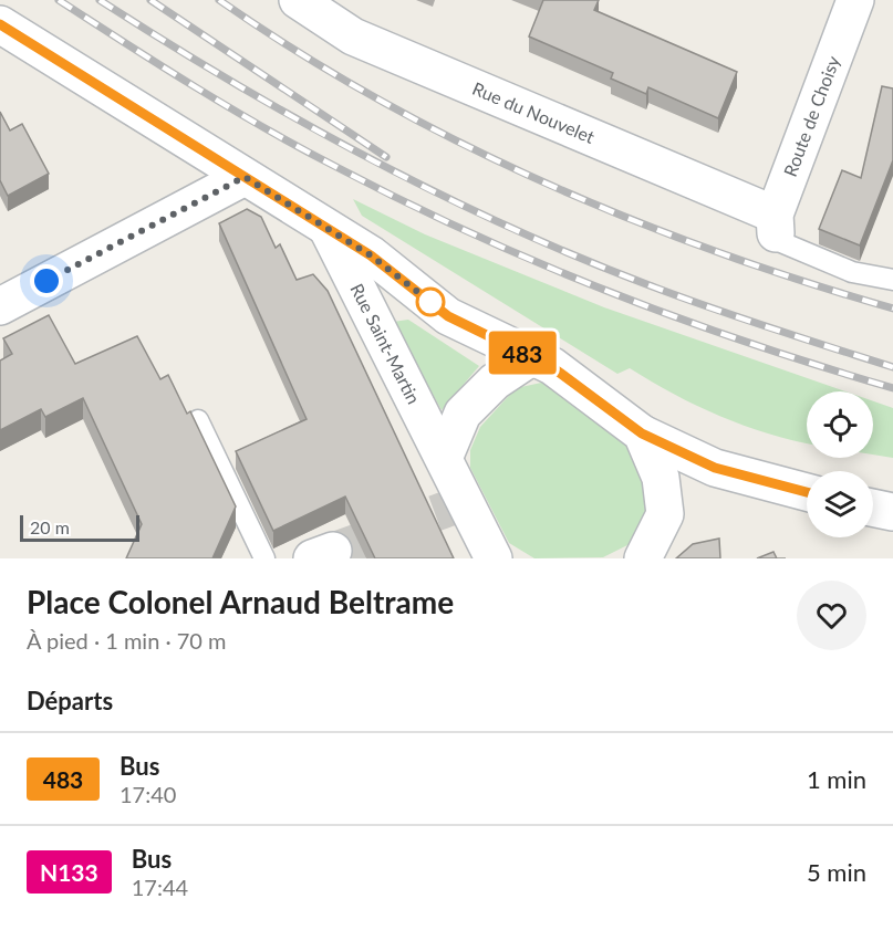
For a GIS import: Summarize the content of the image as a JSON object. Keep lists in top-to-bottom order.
{
  "streets": {
    "street": ["Rue du Nouvelet", "Route de Choisy", "Rue Saint-Martin"]
  },
  "crossings": [
    ["Rue du Nouvelet", "Route de Choisy"]
  ],
  "lines": ["bus line 483"],
  "scale_bar": "20 m",
  "page": {
    "on_map": "483",
    "scale": "20 m",
    "heading": [
      ["Place Colonel Arnaud Beltrame", "À pied · 1 min · 70 m"],
      "Départs"
    ],
    "list": [
      {
        "mark": "483",
        "name": "Bus",
        "note": "17:40",
        "value": "1 min"
      },
      {
        "mark": "N133",
        "name": "Bus",
        "note": "17:44",
        "value": "5 min"
      }
    ]
  }
}
